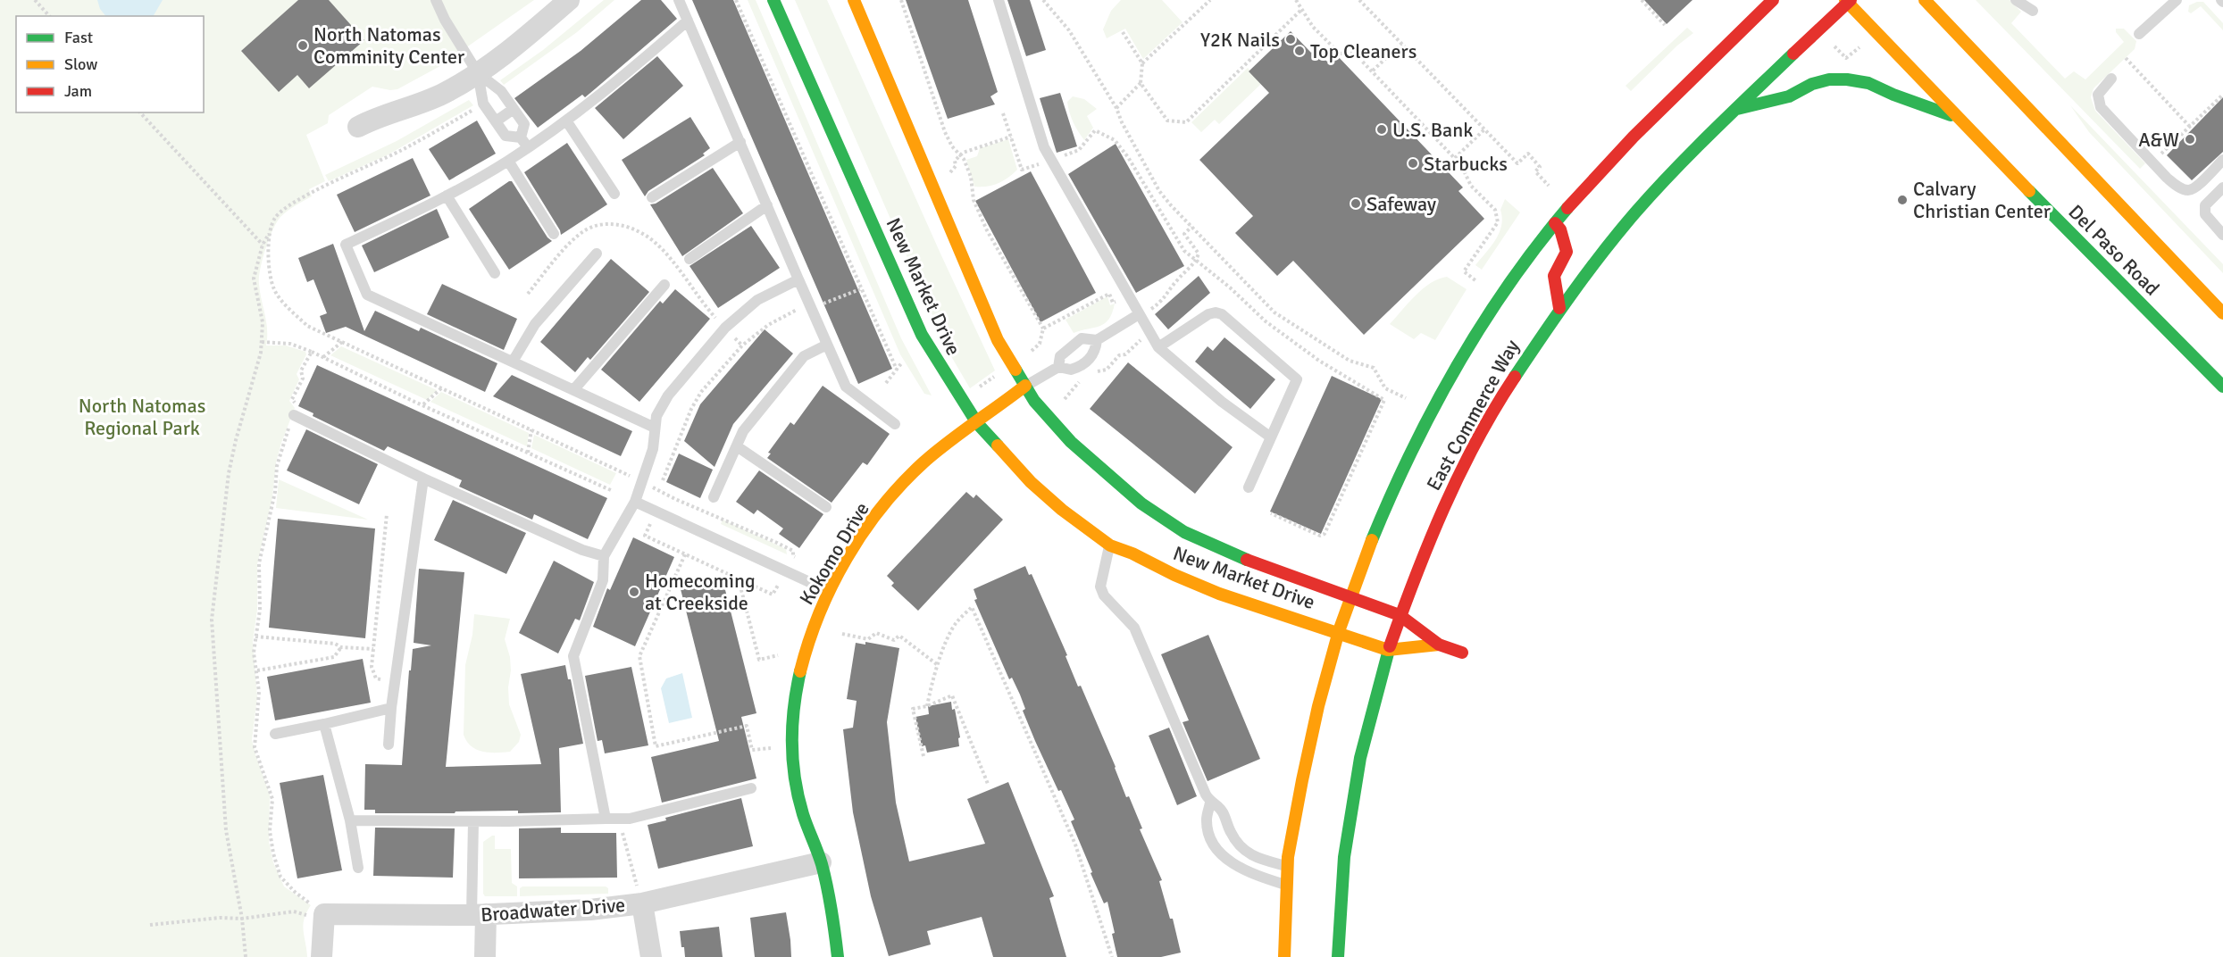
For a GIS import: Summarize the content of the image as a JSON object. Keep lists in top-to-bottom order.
{
  "streets": {
    "main road": [
      "Del Paso Road",
      "New Market Drive",
      "East Commerce Way",
      "Kokomo Drive"
    ],
    "street": ["Broadwater Drive"]
  },
  "crossings": [
    ["Del Paso Road", "East Commerce Way"],
    ["New Market Drive", "East Commerce Way"],
    ["New Market Drive", "Kokomo Drive"],
    ["Kokomo Drive", "Broadwater Drive"]
  ],
  "parks": ["North Natomas Regional Park"],
  "places": [
    "Y2K Nails",
    "North Natomas Comminity Center",
    "Top Cleaners",
    "U.S. Bank",
    "A&W",
    "Starbucks",
    "Calvary Christian Center",
    "Safeway",
    "Homecoming at Creekside"
  ],
  "legend": ["Fast", "Slow", "Jam"]
}
